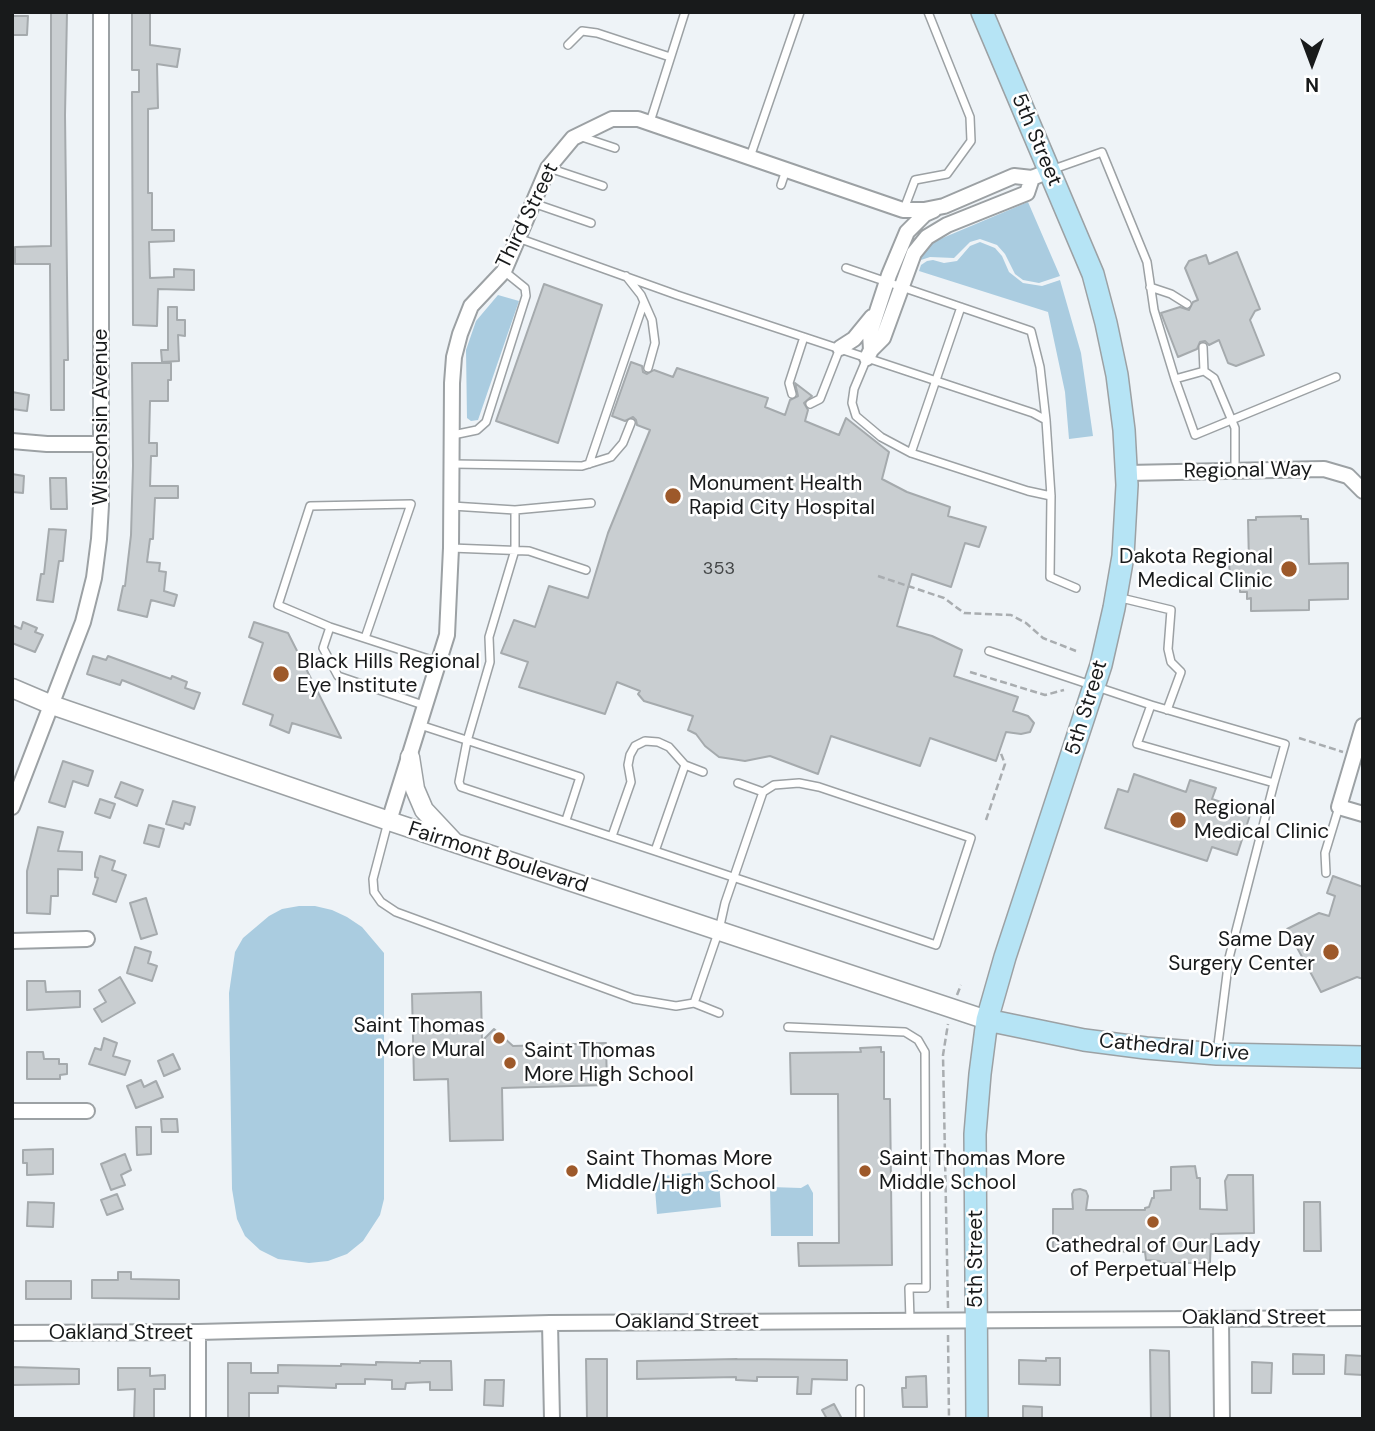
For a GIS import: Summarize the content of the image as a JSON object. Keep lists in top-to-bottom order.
{
  "streets": {
    "main road": ["5th Street", "Cathedral Drive"],
    "street": [
      "Third Street",
      "Wisconsin Avenue",
      "Regional Way",
      "Fairmont Boulevard",
      "Oakland Street"
    ]
  },
  "crossings": [
    ["5th Street", "Third Street"],
    ["5th Street", "Regional Way"],
    ["5th Street", "Fairmont Boulevard"],
    ["5th Street", "Cathedral Drive"],
    ["5th Street", "Oakland Street"],
    ["Third Street", "Fairmont Boulevard"],
    ["Wisconsin Avenue", "Fairmont Boulevard"],
    ["Fairmont Boulevard", "Cathedral Drive"]
  ],
  "places": [
    "Monument Health Rapid City Hospital",
    "Dakota Regional Medical Clinic",
    "Black Hills Regional Eye Institute",
    "Regional Medical Clinic",
    "Same Day Surgery Center",
    "Saint Thomas More Mural",
    "Saint Thomas More High School",
    "Saint Thomas More Middle/High School",
    "Saint Thomas More Middle School",
    "Cathedral of Our Lady of Perpetual Help"
  ],
  "house_numbers": ["353"],
  "north": "bottom"
}
